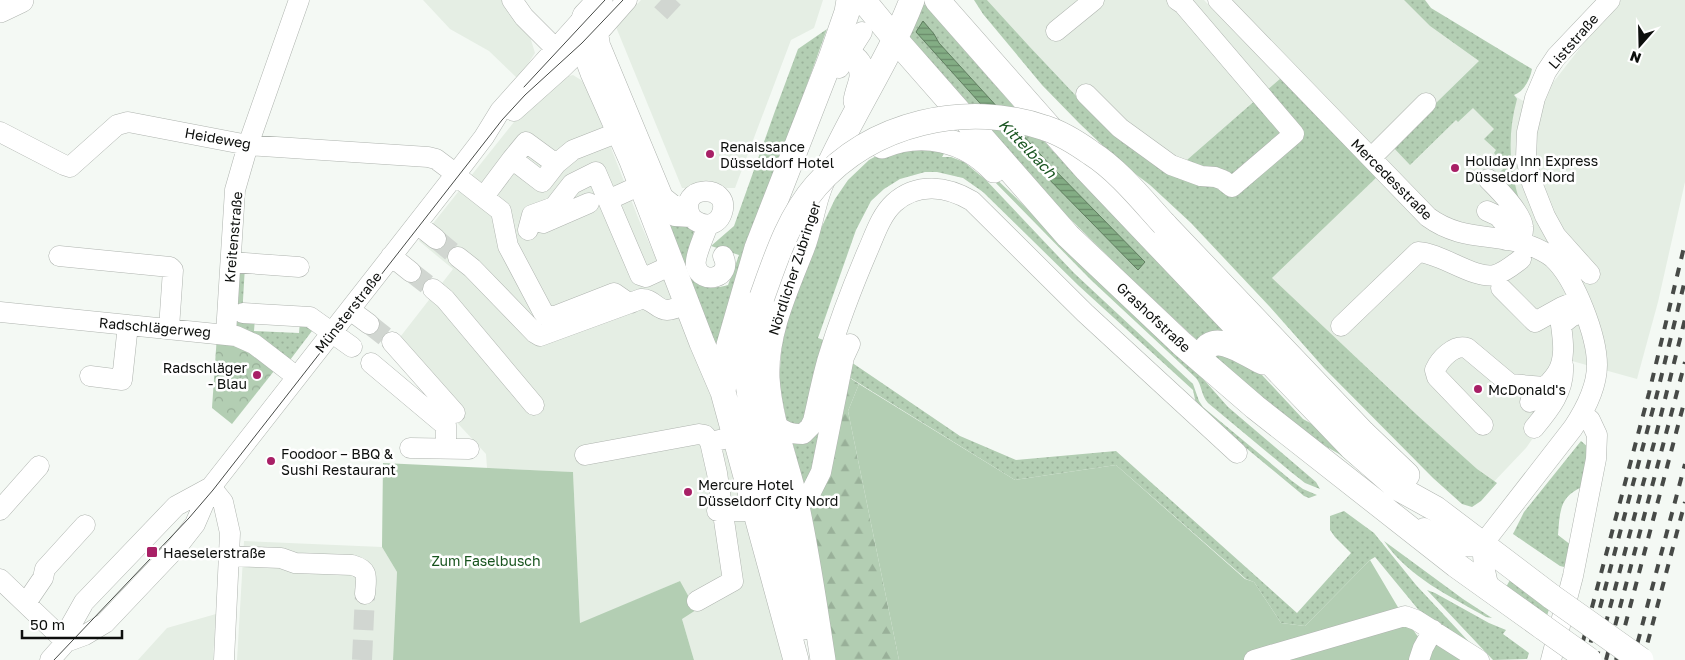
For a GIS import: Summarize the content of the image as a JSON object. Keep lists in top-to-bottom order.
{
  "streets": {
    "main road": ["Nördlicher Zubringer", "Grashofstraße"],
    "street": [
      "Liststraße",
      "Heideweg",
      "Mercedesstraße",
      "Kreitenstraße",
      "Münsterstraße",
      "Radschlägerweg"
    ]
  },
  "crossings": [
    ["Heideweg", "Kreitenstraße"],
    ["Heideweg", "Münsterstraße"],
    ["Kreitenstraße", "Radschlägerweg"],
    ["Nördlicher Zubringer", "Grashofstraße"],
    ["Münsterstraße", "Radschlägerweg"]
  ],
  "water": ["Kittelbach"],
  "parks": ["Zum Faselbusch"],
  "places": {
    "other": [
      "Renaissance Düsseldorf Hotel",
      "Holiday Inn Express Düsseldorf Nord",
      "Radschläger - Blau",
      "McDonald's",
      "Foodoor – BBQ & Sushi Restaurant",
      "Mercure Hotel Düsseldorf City Nord"
    ],
    "transit": ["Haeselerstraße"]
  },
  "scale_bar": "50 m",
  "north": "bottom"
}
